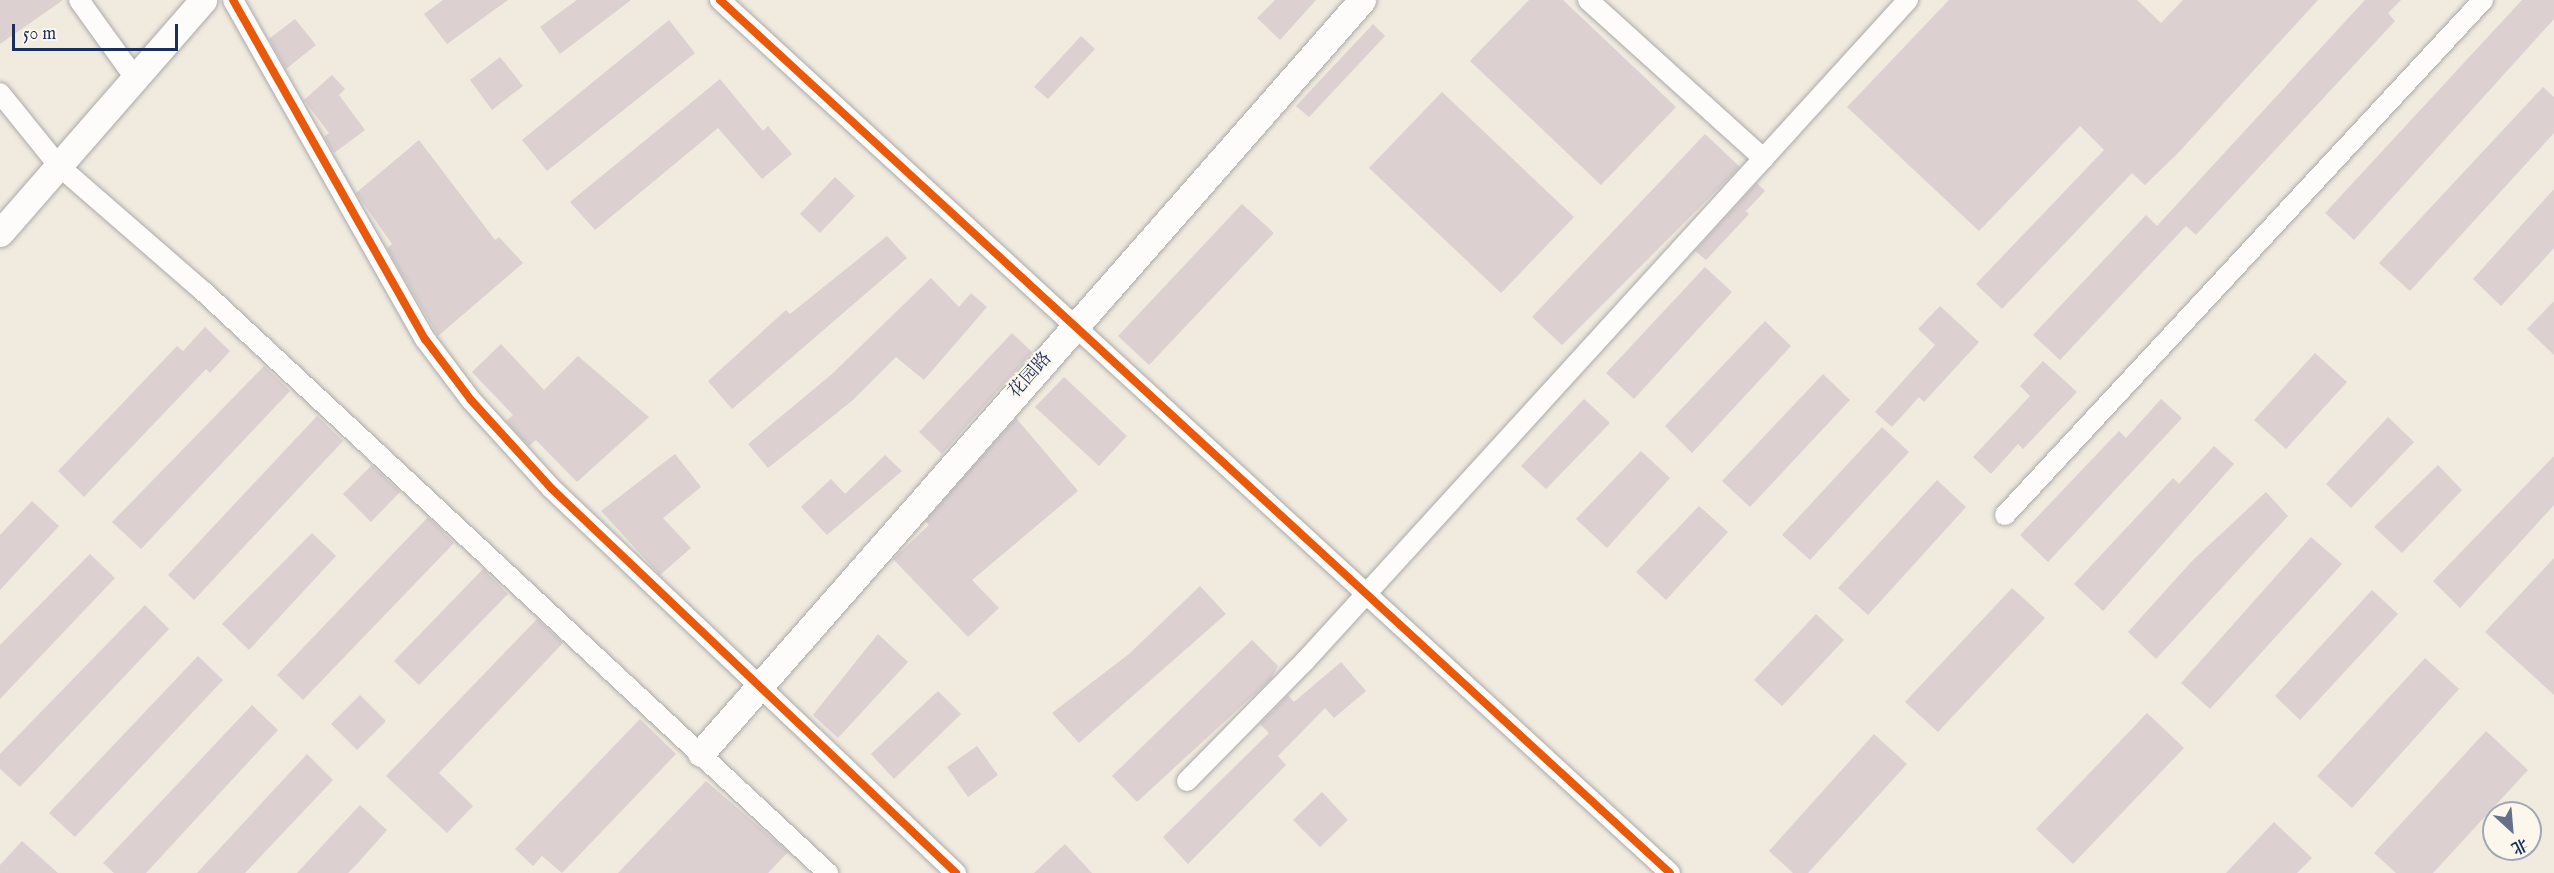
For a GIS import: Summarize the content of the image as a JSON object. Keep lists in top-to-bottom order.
{
  "streets": {
    "street": ["花园路"]
  },
  "scale_bar": "50 m",
  "north": "bottom right"
}
